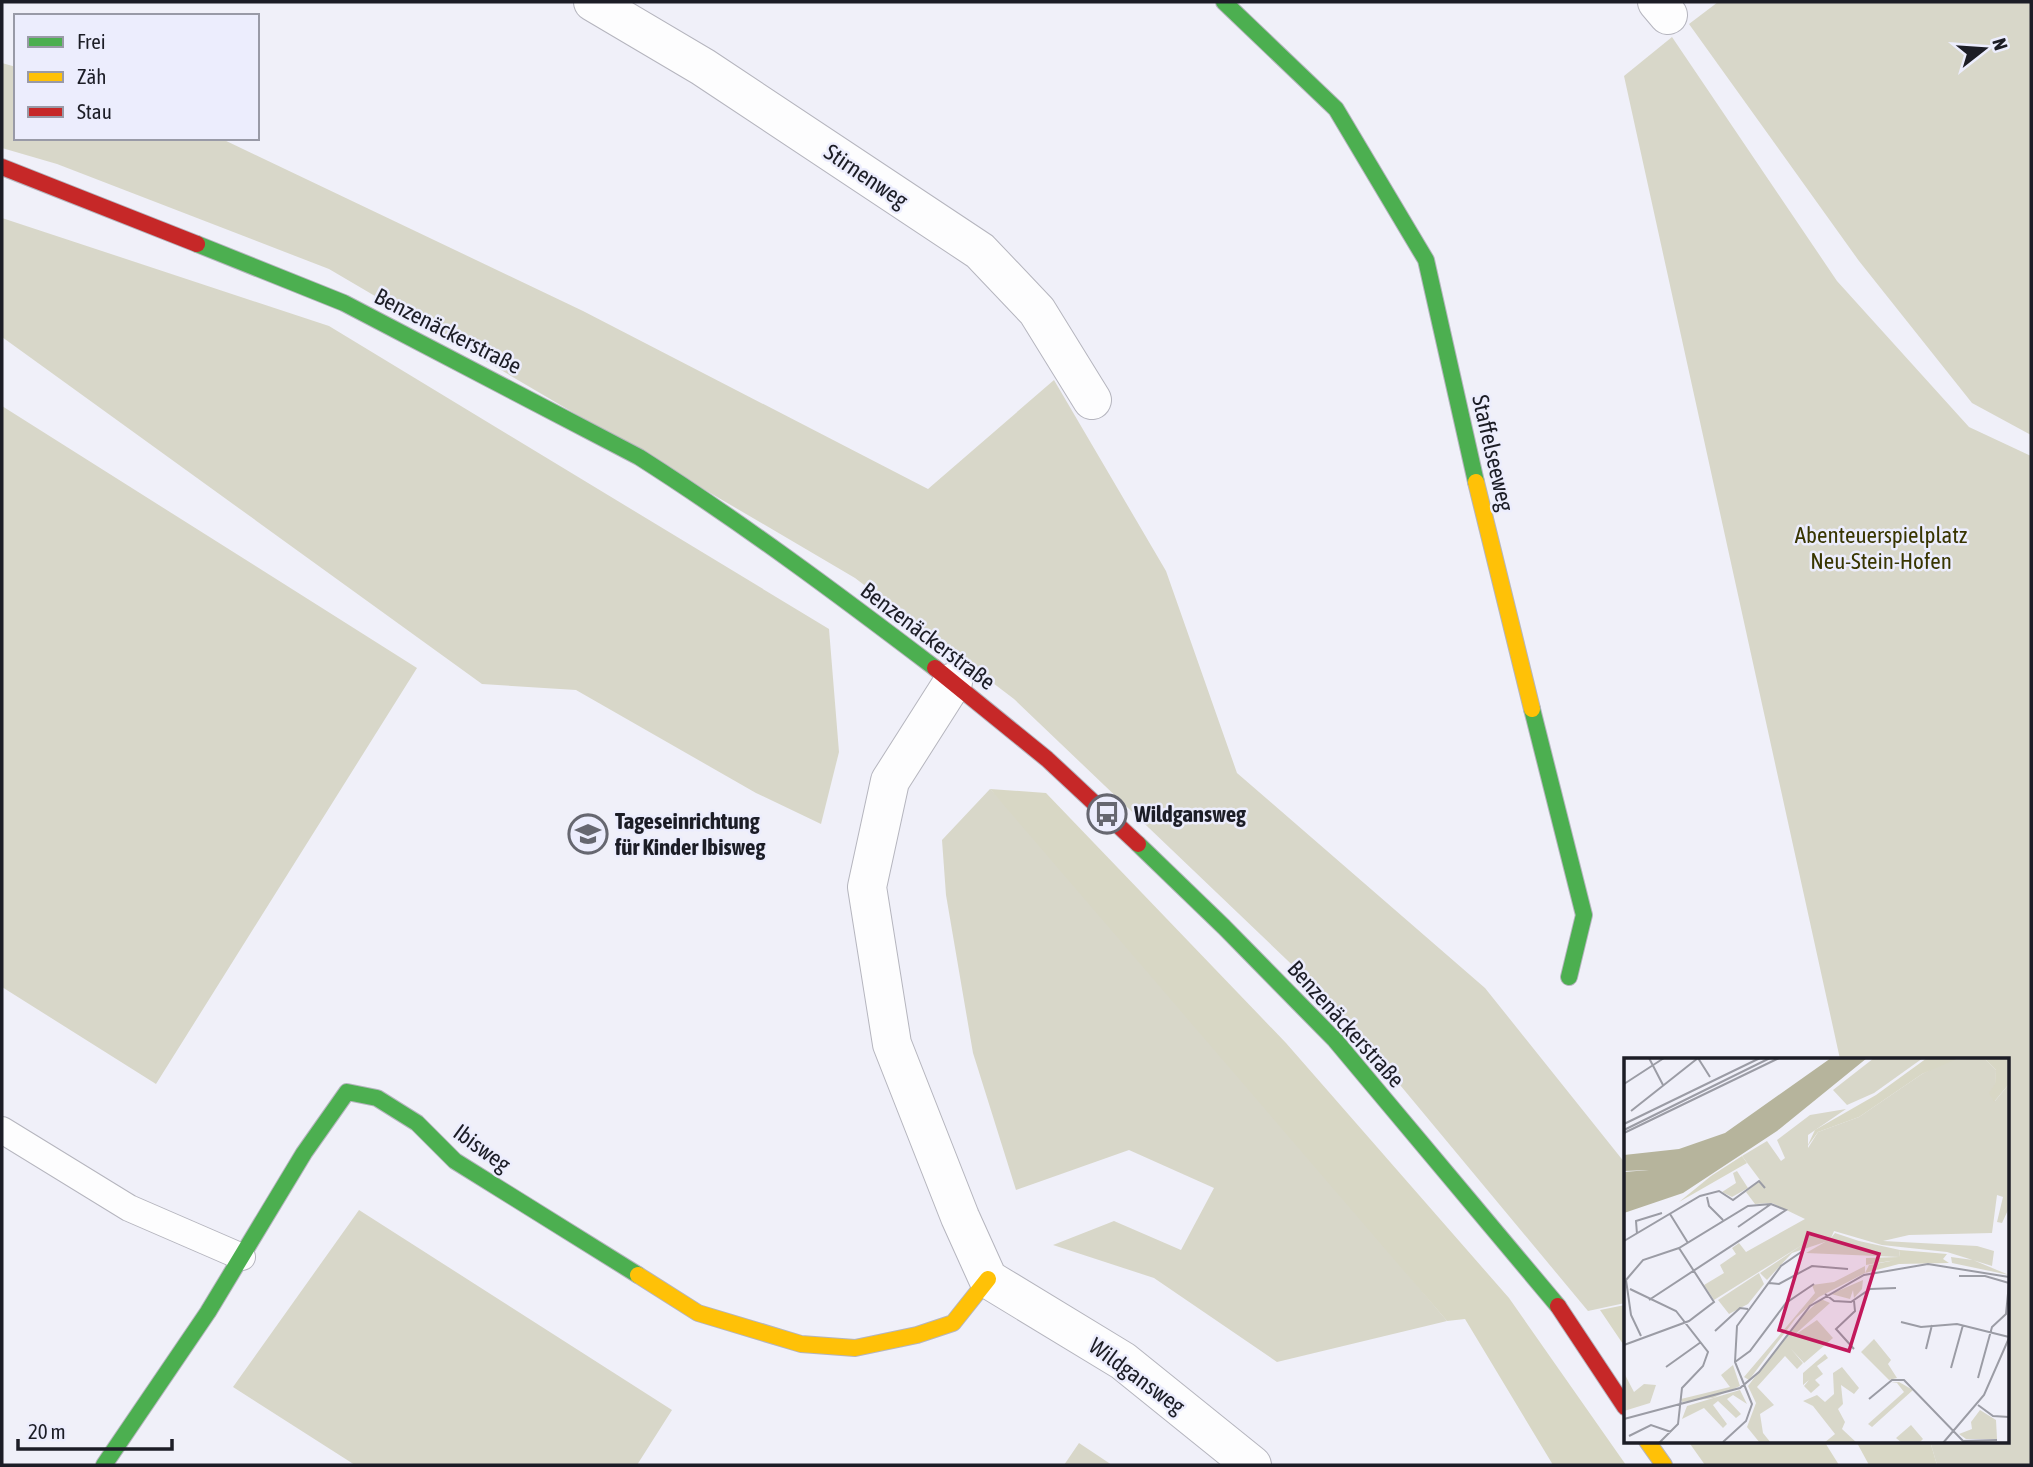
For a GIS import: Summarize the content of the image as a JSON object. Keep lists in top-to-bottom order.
{
  "streets": {
    "street": [
      "Stirnenweg",
      "Benzenäckerstraße",
      "Staffelseeweg",
      "Ibisweg",
      "Wildgansweg"
    ]
  },
  "crossings": [
    ["Ibisweg", "Wildgansweg"]
  ],
  "parks": ["Abenteuerspielplatz Neu-Stein-Hofen"],
  "places": {
    "bus stop": ["Wildgansweg"],
    "school or university": ["Tageseinrichtung für Kinder Ibisweg"]
  },
  "legend": ["Frei", "Zäh", "Stau"],
  "scale_bar": "20 m",
  "north": "right"
}
